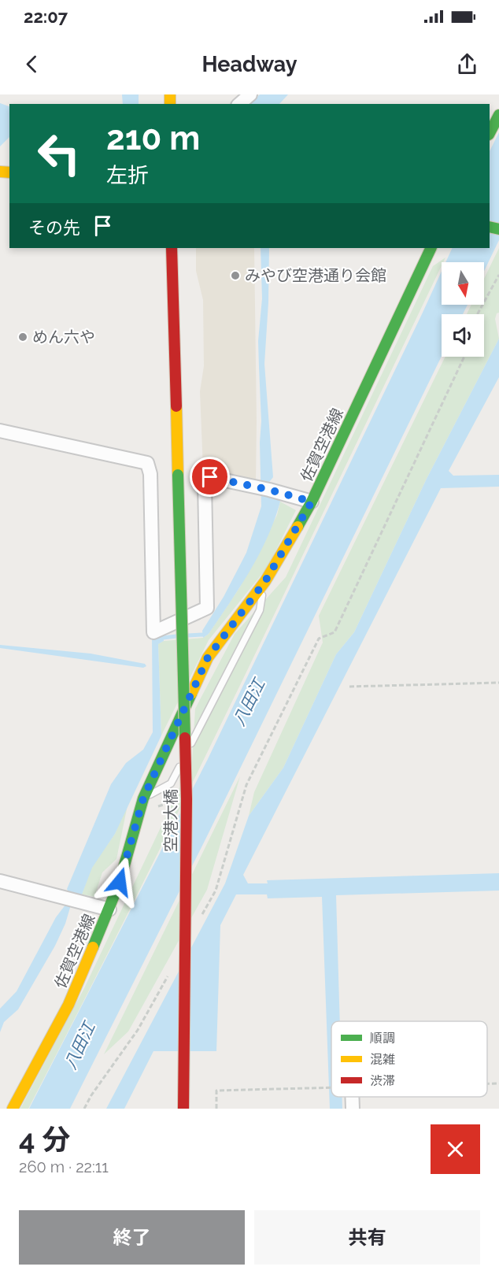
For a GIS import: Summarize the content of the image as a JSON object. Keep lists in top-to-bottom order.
{
  "streets": {
    "main road": ["佐賀空港線", "空港大橋"]
  },
  "water": ["八田江"],
  "places": ["みやび空港通り会館", "めん六や"],
  "legend": ["順調", "混雑", "渋滞"],
  "north": "bottom",
  "page": {
    "status": "22:07",
    "header": "Headway",
    "turn": ["210 m", "左折"],
    "then": "その先",
    "heading": ["4 分", "260 m · 22:11"],
    "buttons": ["終了", "共有"]
  }
}
